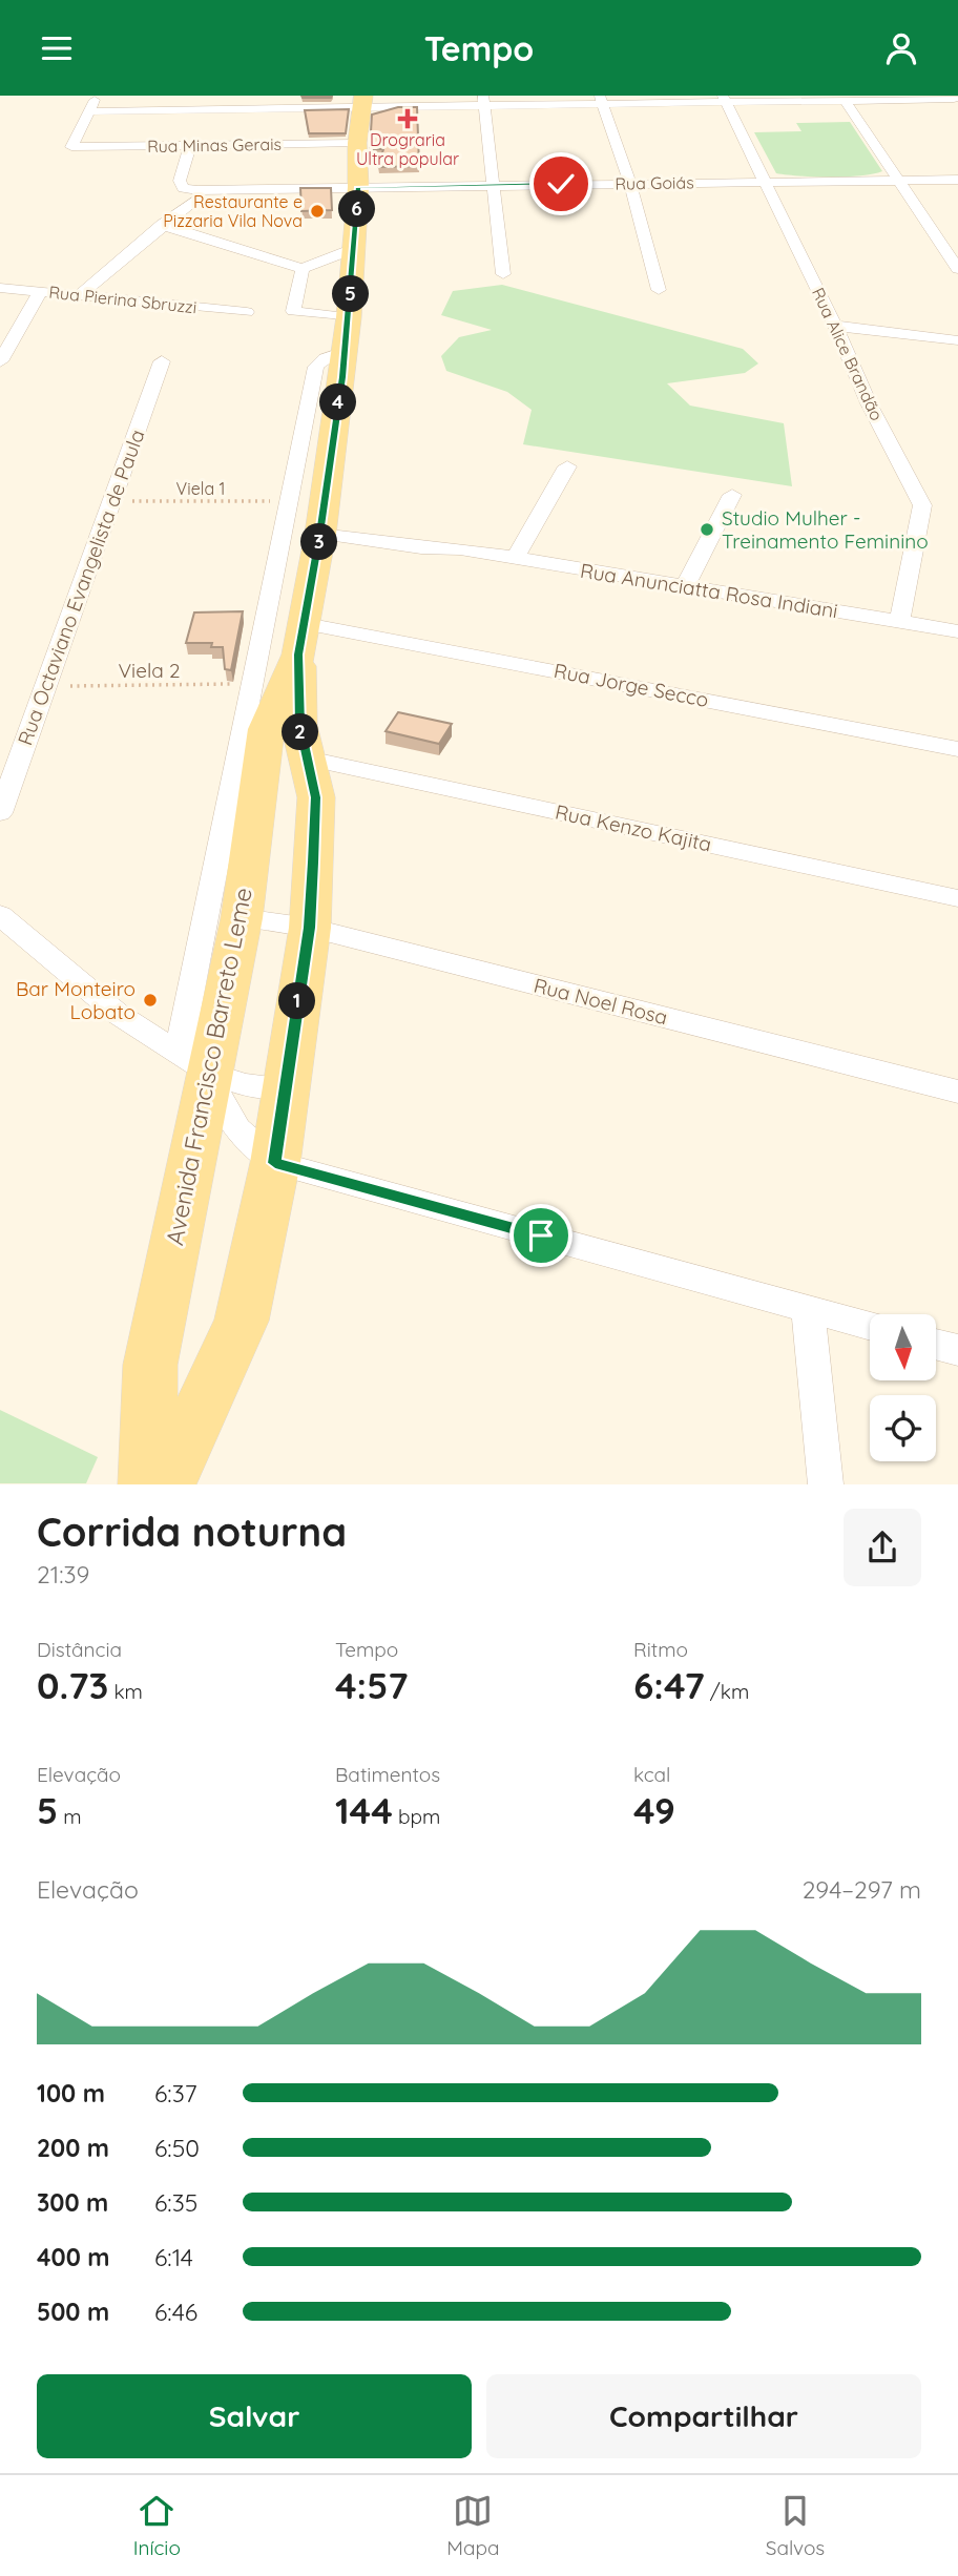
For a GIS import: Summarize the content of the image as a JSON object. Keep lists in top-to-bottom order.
{
  "streets": {
    "main road": ["Avenida Francisco Barreto Leme"],
    "street": [
      "Rua Minas Gerais",
      "Rua Goiás",
      "Rua Pierina Sbruzzi",
      "Rua Alice Brandão",
      "Rua Octaviano Evangelista de Paula",
      "Rua Anunciatta Rosa Indiani",
      "Rua Jorge Secco",
      "Rua Kenzo Kajita",
      "Rua Noel Rosa"
    ],
    "path": ["Viela 1", "Viela 2"]
  },
  "crossings": [
    ["Rua Minas Gerais", "Rua Goiás"],
    ["Rua Minas Gerais", "Avenida Francisco Barreto Leme"],
    ["Rua Goiás", "Rua Alice Brandão"],
    ["Rua Goiás", "Avenida Francisco Barreto Leme"],
    ["Rua Alice Brandão", "Rua Anunciatta Rosa Indiani"],
    ["Viela 1", "Rua Octaviano Evangelista de Paula"],
    ["Viela 1", "Avenida Francisco Barreto Leme"],
    ["Rua Octaviano Evangelista de Paula", "Viela 2"],
    ["Rua Anunciatta Rosa Indiani", "Avenida Francisco Barreto Leme"],
    ["Viela 2", "Avenida Francisco Barreto Leme"],
    ["Rua Jorge Secco", "Avenida Francisco Barreto Leme"],
    ["Rua Kenzo Kajita", "Avenida Francisco Barreto Leme"],
    ["Rua Noel Rosa", "Avenida Francisco Barreto Leme"]
  ],
  "places": {
    "health": ["Drograria Ultra popular"],
    "other": ["Restaurante e Pizzaria Vila Nova", "Studio Mulher - Treinamento Feminino", "Bar Monteiro Lobato"]
  },
  "north": "bottom",
  "page": {
    "header": "Tempo",
    "pins": [
      "6",
      "5",
      "4",
      "3",
      "2",
      "1"
    ],
    "heading": ["Corrida noturna", "21:39"],
    "stats": [
      ["Distância", "0.73 km"],
      ["Tempo", "4:57"],
      ["Ritmo", "6:47 /km"],
      ["Elevação", "5 m"],
      ["Batimentos", "144 bpm"],
      ["kcal", "49"]
    ],
    "chart": ["Elevação", "294–297 m"],
    "list": [
      {
        "name": "100 m",
        "note": "6:37"
      },
      {
        "name": "200 m",
        "note": "6:50"
      },
      {
        "name": "300 m",
        "note": "6:35"
      },
      {
        "name": "400 m",
        "note": "6:14"
      },
      {
        "name": "500 m",
        "note": "6:46"
      }
    ],
    "buttons": ["Salvar", "Compartilhar"],
    "tabs": ["Início", "Mapa", "Salvos"]
  }
}
